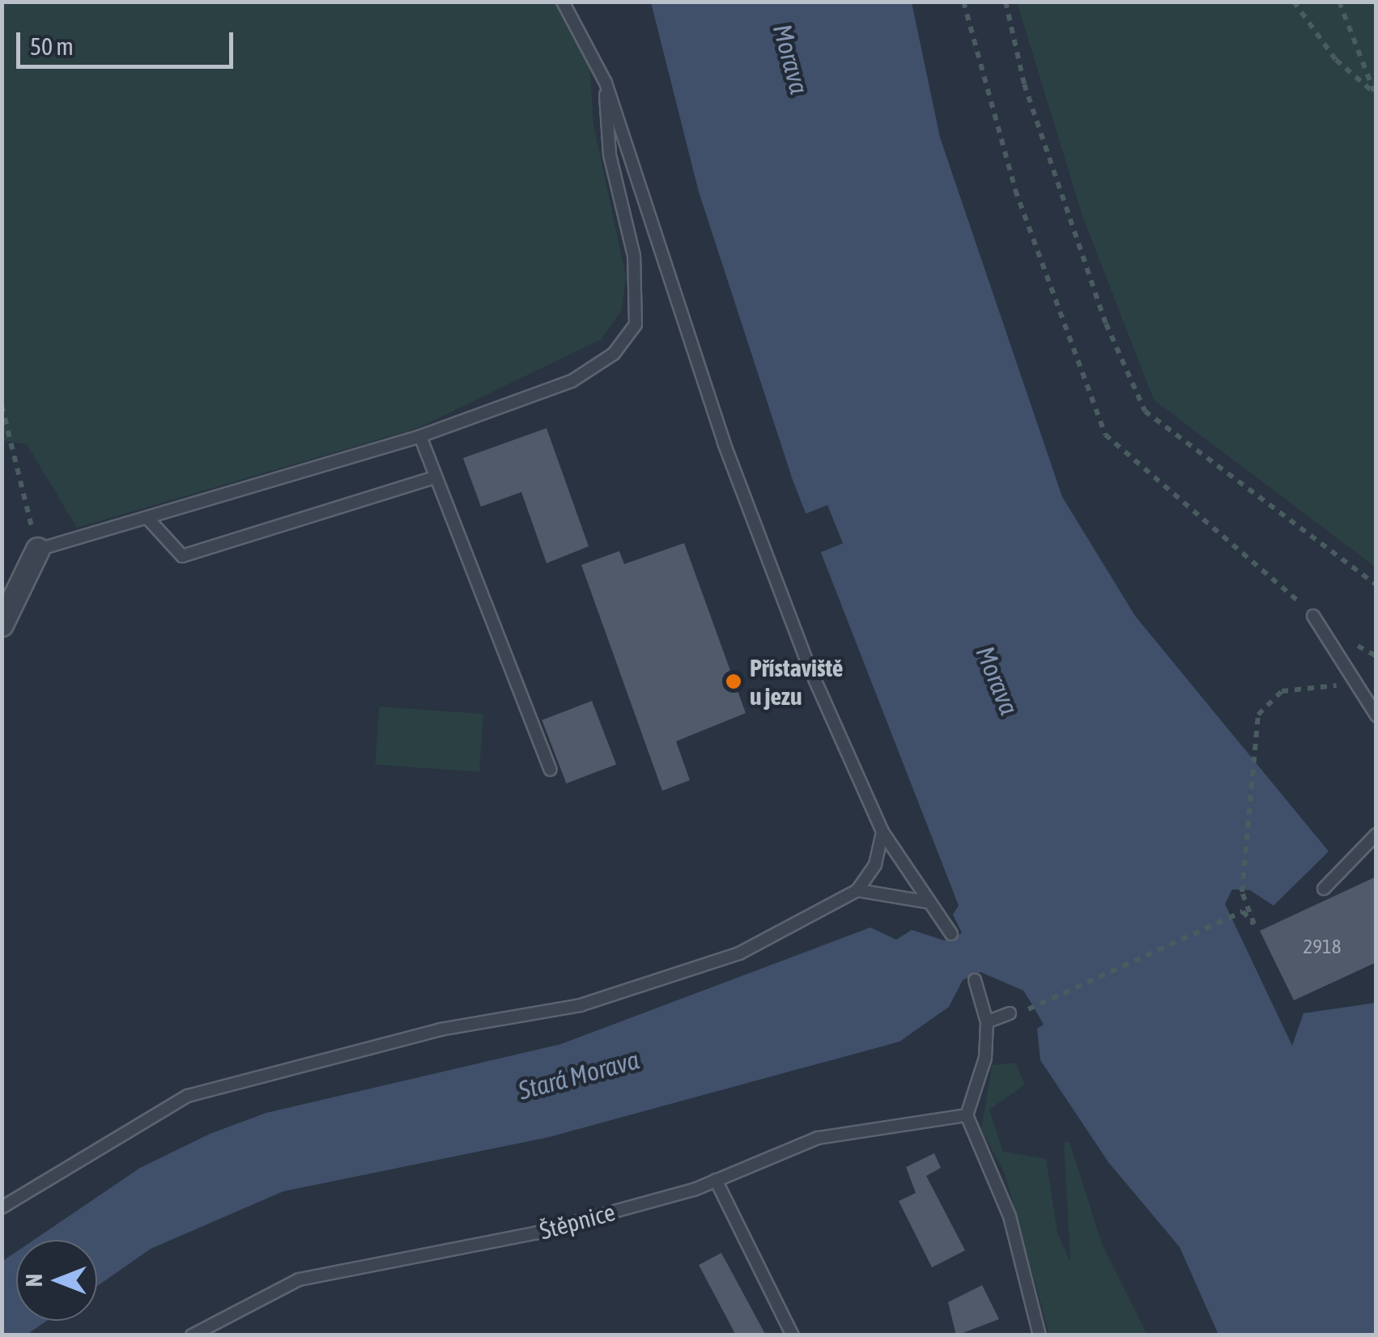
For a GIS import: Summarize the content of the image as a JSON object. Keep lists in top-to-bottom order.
{
  "streets": {
    "lane": ["Štěpnice"]
  },
  "water": ["Morava", "Stará Morava"],
  "places": ["Přístaviště u jezu"],
  "house_numbers": ["2918"],
  "scale_bar": "50 m",
  "north": "left"
}
